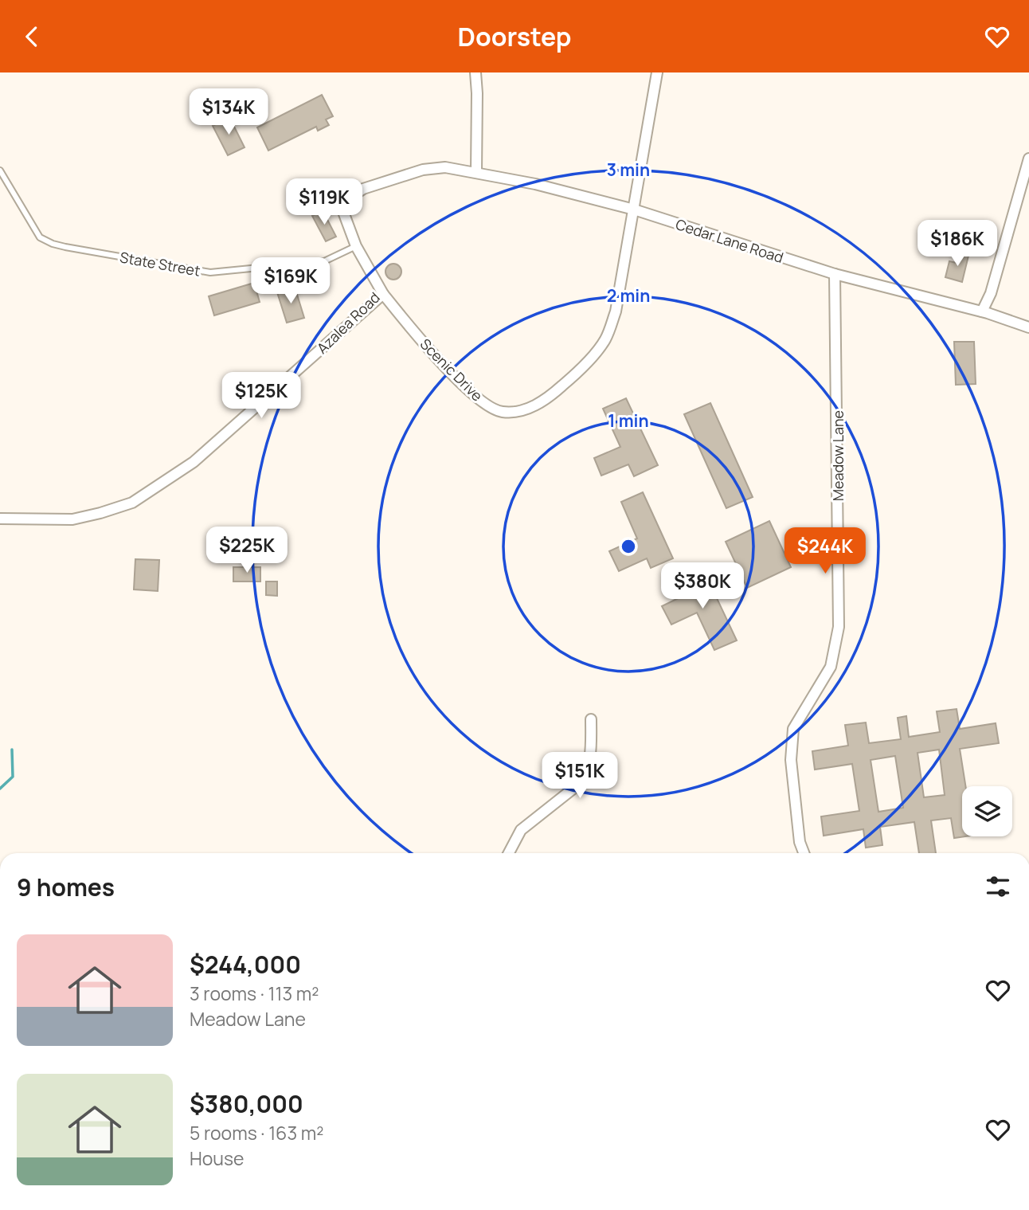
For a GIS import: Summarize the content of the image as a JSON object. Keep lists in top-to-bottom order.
{
  "streets": {
    "street": [
      "Cedar Lane Road",
      "Azalea Road",
      "Scenic Drive",
      "Meadow Lane"
    ],
    "lane": ["State Street"]
  },
  "crossings": [
    ["Cedar Lane Road", "Azalea Road"],
    ["Cedar Lane Road", "Scenic Drive"],
    ["Cedar Lane Road", "Meadow Lane"],
    ["State Street", "Azalea Road"],
    ["Azalea Road", "Scenic Drive"]
  ],
  "page": {
    "header": "Doorstep",
    "price": [
      "$134K",
      "$119K",
      "$186K",
      "$169K",
      "$125K",
      "$225K",
      "$244K",
      "$380K",
      "$151K"
    ],
    "heading": "9 homes",
    "list": [
      {
        "name": "$244,000",
        "note": "3 rooms · 113 m² · Meadow Lane"
      },
      {
        "name": "$380,000",
        "note": "5 rooms · 163 m² · House"
      }
    ]
  },
  "rings": ["3 min", "2 min", "1 min"]
}
